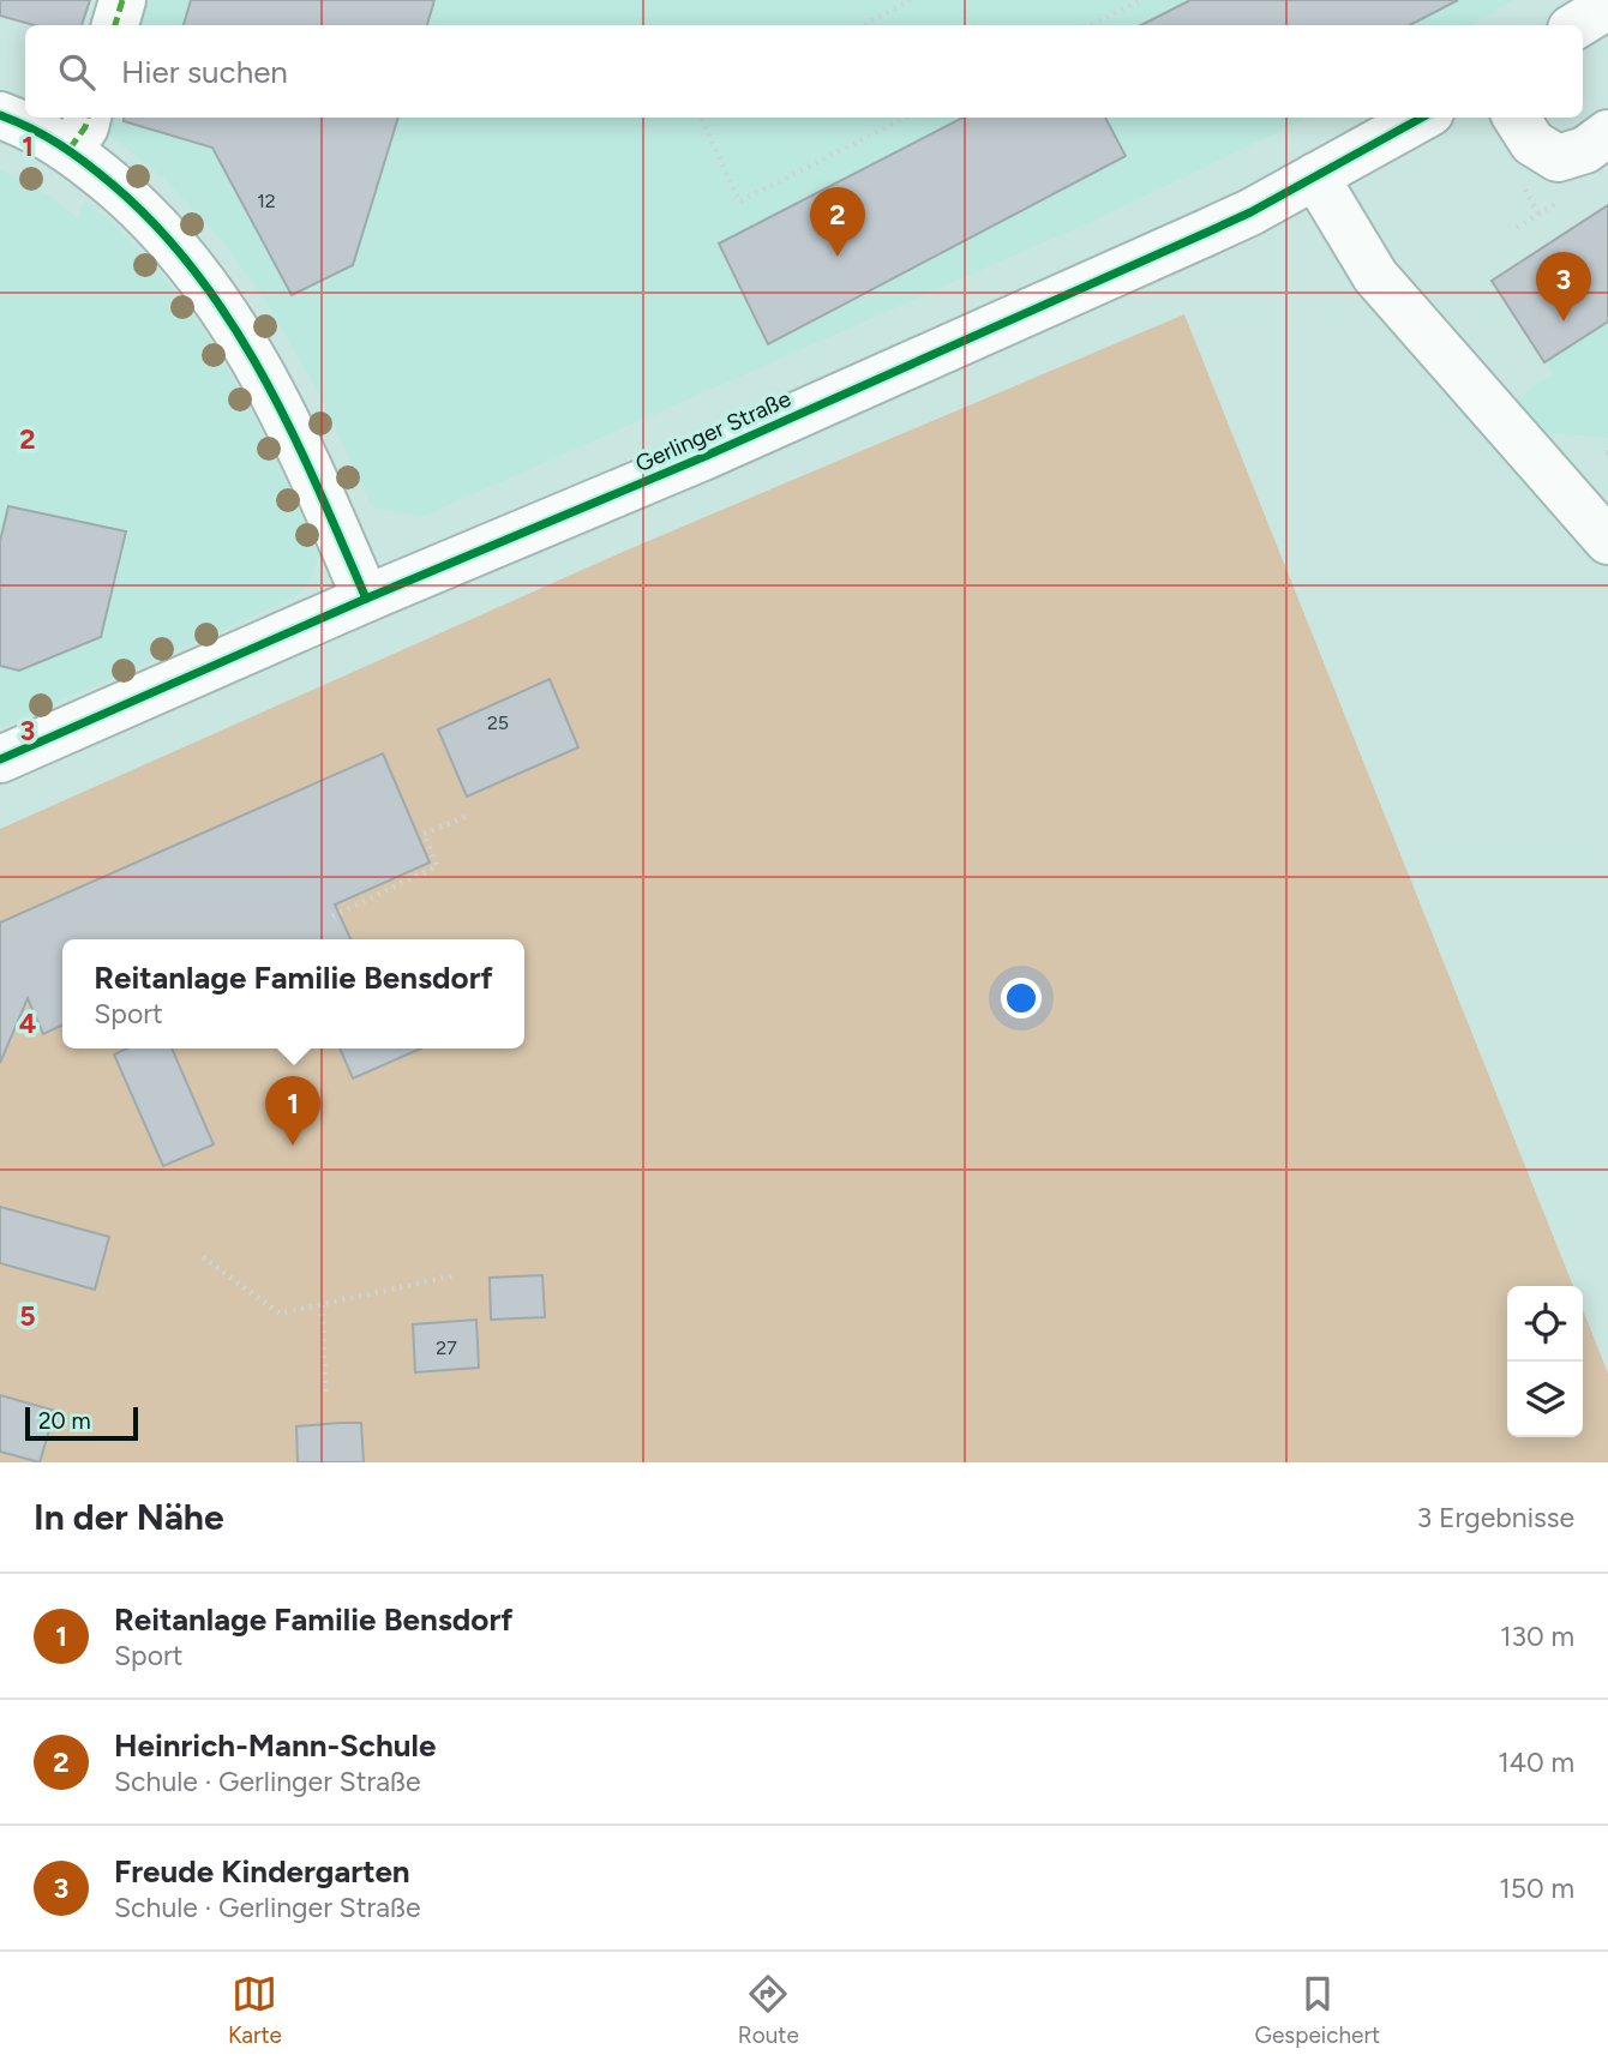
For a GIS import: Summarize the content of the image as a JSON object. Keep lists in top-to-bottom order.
{
  "streets": {
    "street": ["Gerlinger Straße"]
  },
  "house_numbers": ["12", "25", "27"],
  "scale_bar": "20 m",
  "page": {
    "search": "Hier suchen",
    "pins": ["2", "3", "1"],
    "popup": ["Reitanlage Familie Bensdorf", "Sport"],
    "scale": "20 m",
    "heading": ["In der Nähe", "3 Ergebnisse"],
    "list": [
      {
        "mark": "1",
        "name": "Reitanlage Familie Bensdorf",
        "note": "Sport",
        "value": "130 m"
      },
      {
        "mark": "2",
        "name": "Heinrich-Mann-Schule",
        "note": "Schule · Gerlinger Straße",
        "value": "140 m"
      },
      {
        "mark": "3",
        "name": "Freude Kindergarten",
        "note": "Schule · Gerlinger Straße",
        "value": "150 m"
      }
    ],
    "nav": ["Karte", "Route", "Gespeichert"]
  },
  "grid": {
    "rows": [
      "1",
      "2",
      "3",
      "4",
      "5"
    ]
  }
}
